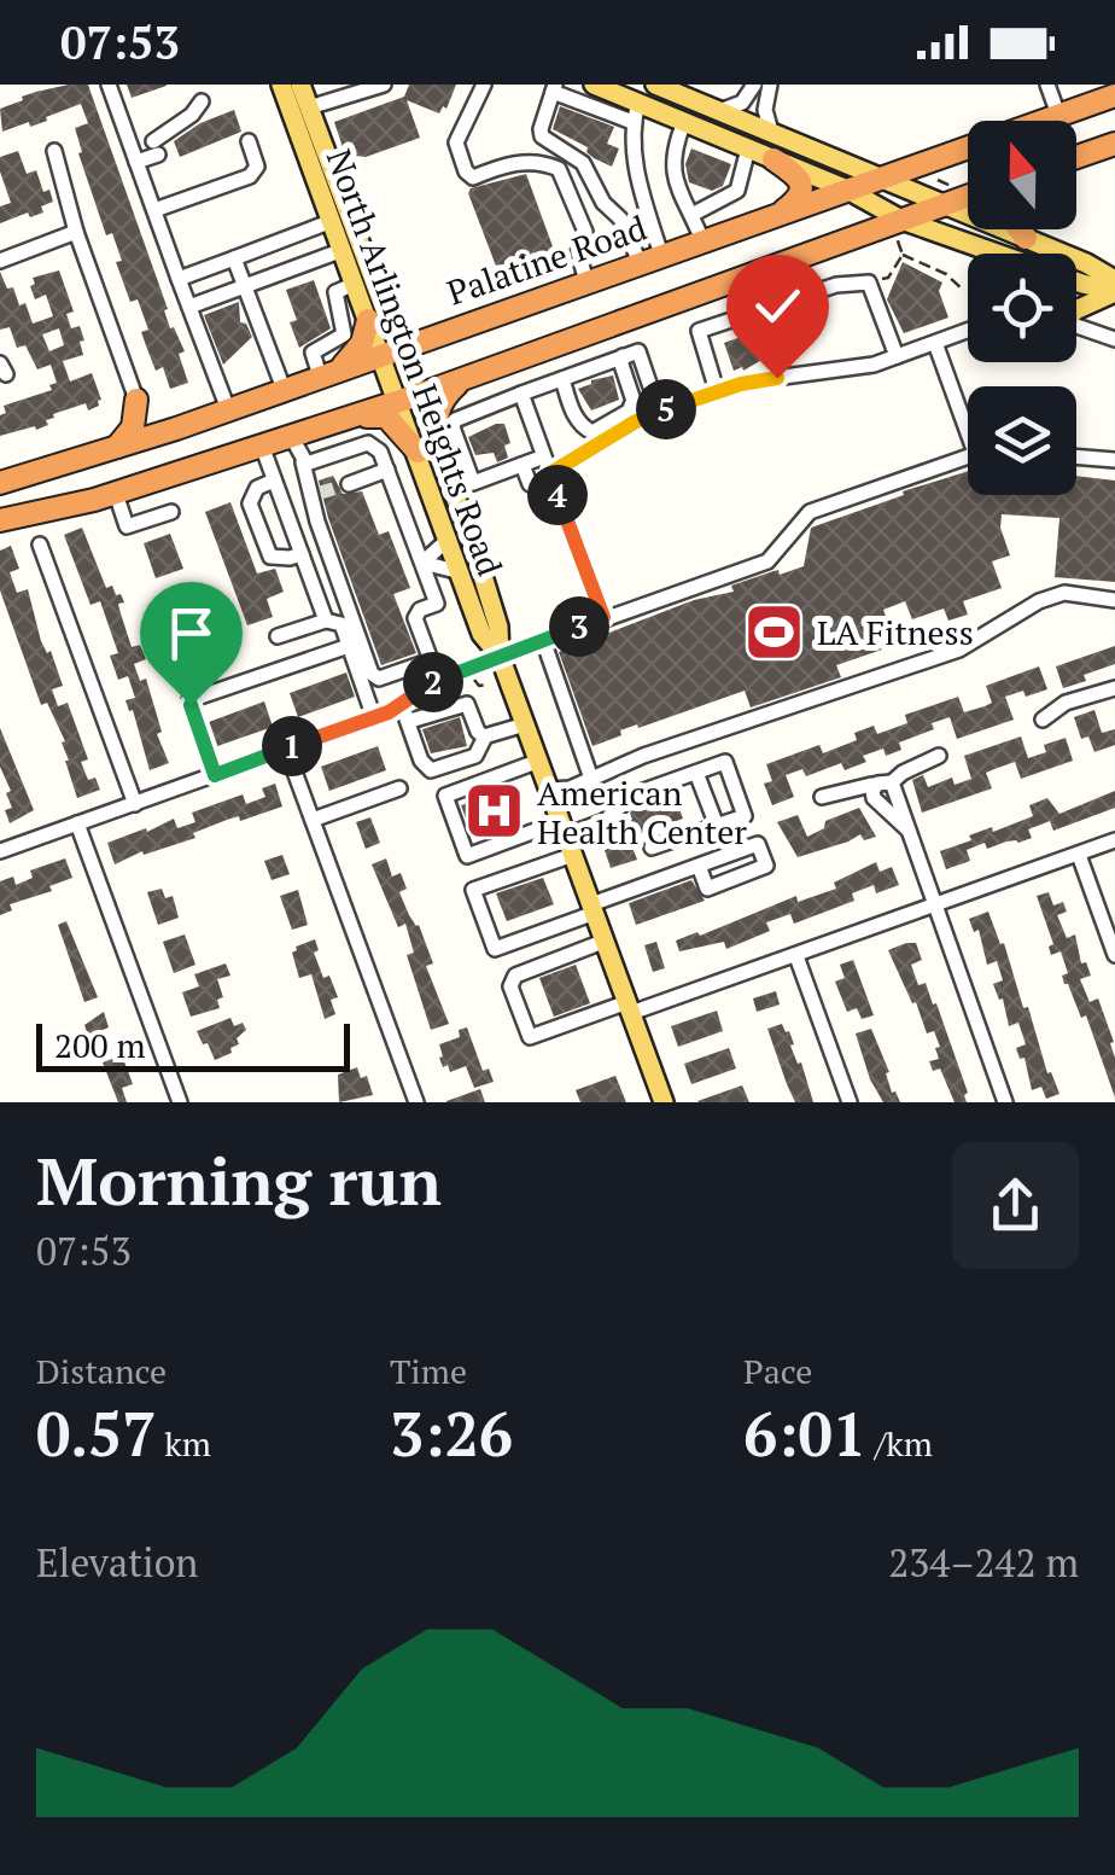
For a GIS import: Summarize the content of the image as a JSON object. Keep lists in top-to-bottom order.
{
  "streets": {
    "highway": ["Palatine Road"],
    "main road": ["North Arlington Heights Road"]
  },
  "crossings": [
    ["Palatine Road", "North Arlington Heights Road"]
  ],
  "places": {
    "sports": ["LA Fitness"],
    "hospital": ["American Health Center"]
  },
  "scale_bar": "200 m",
  "north": "top",
  "page": {
    "status": "07:53",
    "pins": [
      "5",
      "4",
      "3",
      "2",
      "1"
    ],
    "scale": "200 m",
    "heading": ["Morning run", "07:53"],
    "stats": [
      ["Distance", "0.57 km"],
      ["Time", "3:26"],
      ["Pace", "6:01 /km"]
    ],
    "chart": ["Elevation", "234–242 m"]
  }
}
